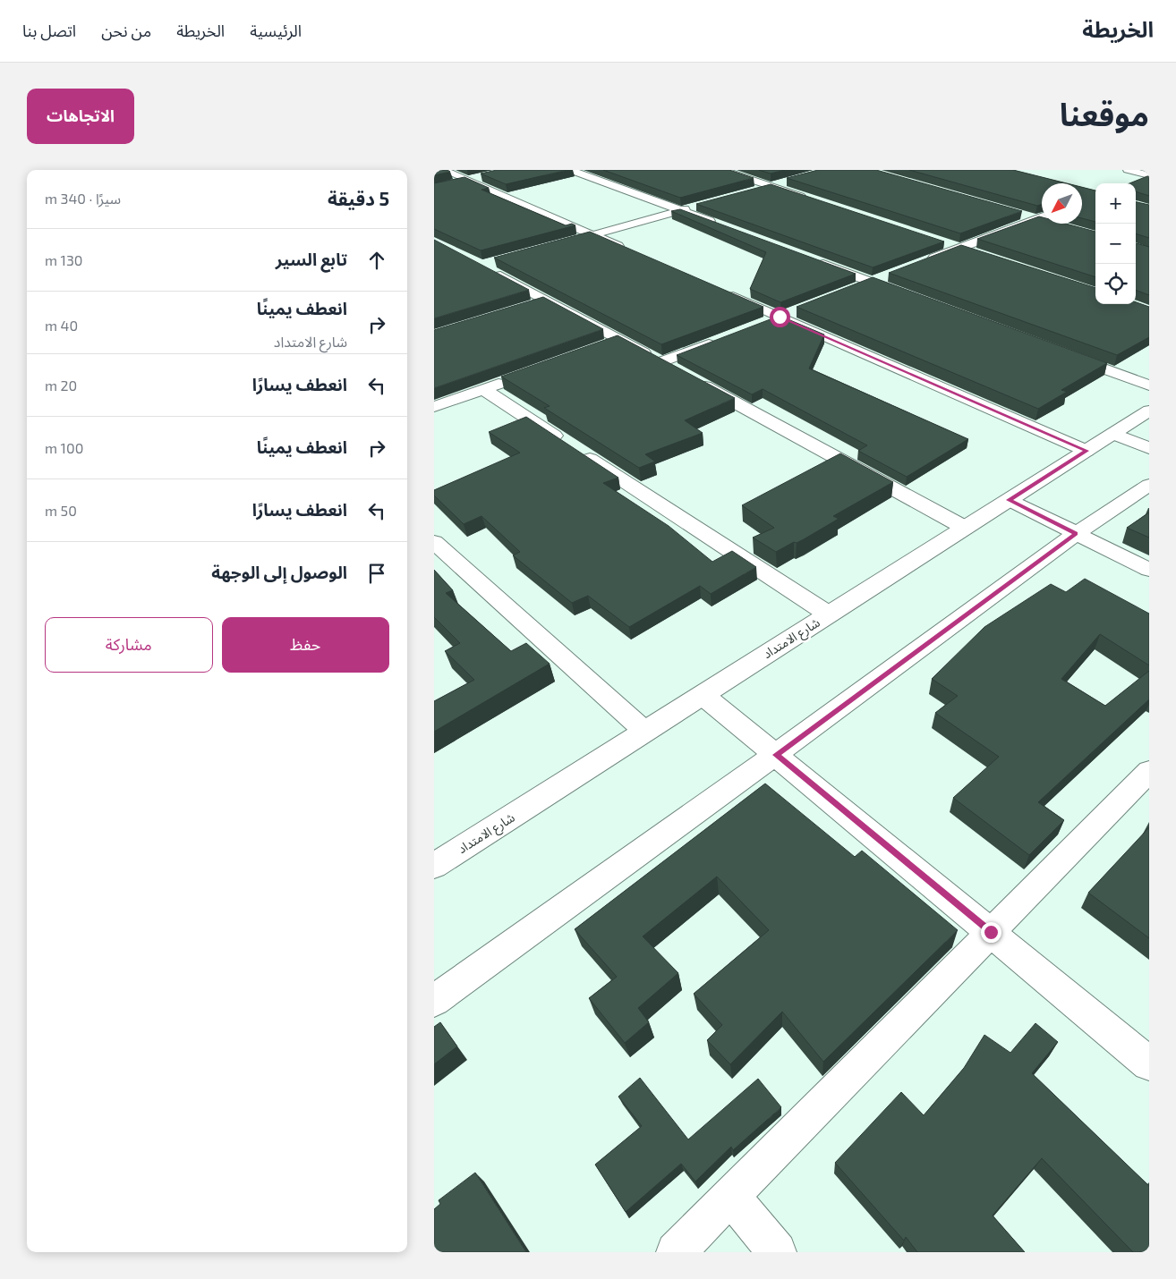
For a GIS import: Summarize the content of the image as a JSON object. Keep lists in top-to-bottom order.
{
  "streets": {
    "street": ["شارع الامتداد"]
  },
  "north": "bottom left",
  "page": {
    "header": "الخريطة",
    "nav": [
      "الرئيسية",
      "الخريطة",
      "من نحن",
      "اتصل بنا"
    ],
    "title": "موقعنا",
    "buttons": [
      "الاتجاهات",
      ["حفظ", "مشاركة"]
    ],
    "heading": ["5 دقيقة", "سيرًا · 340 m"],
    "map_buttons": ["+", "−"],
    "list": [
      ["تابع السير", "130 m"],
      ["انعطف يمينًا", "شارع الامتداد", "40 m"],
      ["انعطف يسارًا", "20 m"],
      ["انعطف يمينًا", "100 m"],
      ["انعطف يسارًا", "50 m"],
      "الوصول إلى الوجهة"
    ]
  }
}
